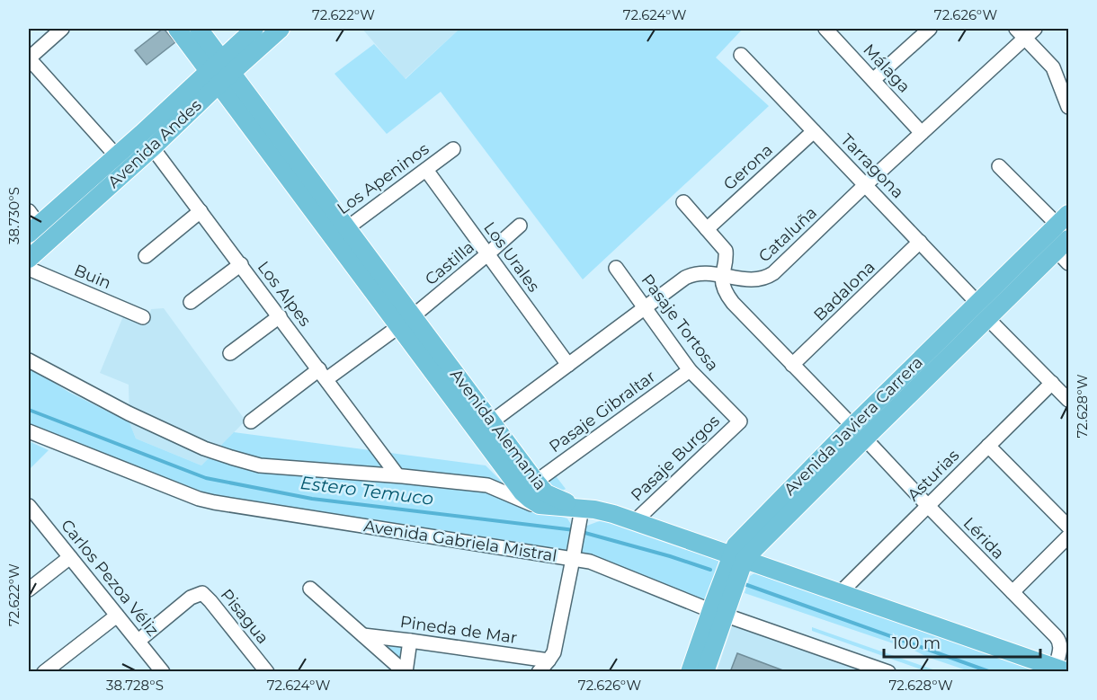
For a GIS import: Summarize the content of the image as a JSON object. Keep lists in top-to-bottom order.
{
  "streets": {
    "main road": ["Avenida Andes", "Avenida Javiera Carrera", "Avenida Alemania"],
    "street": [
      "Málaga",
      "Tarragona",
      "Gerona",
      "Los Apeninos",
      "Cataluña",
      "Los Urales",
      "Castilla",
      "Buin",
      "Badalona",
      "Los Alpes",
      "Pasaje Tortosa",
      "Pasaje Gibraltar",
      "Pasaje Burgos",
      "Asturias",
      "Lérida",
      "Avenida Gabriela Mistral",
      "Carlos Pezoa Véliz",
      "Pisagua",
      "Pineda de Mar"
    ]
  },
  "crossings": [
    ["Málaga", "Cataluña"],
    ["Avenida Andes", "Los Alpes"],
    ["Avenida Andes", "Avenida Alemania"],
    ["Tarragona", "Gerona"],
    ["Tarragona", "Cataluña"],
    ["Tarragona", "Badalona"],
    ["Tarragona", "Avenida Javiera Carrera"],
    ["Los Apeninos", "Los Urales"],
    ["Los Apeninos", "Avenida Alemania"],
    ["Cataluña", "Los Urales"],
    ["Cataluña", "Pasaje Tortosa"],
    ["Cataluña", "Avenida Alemania"],
    ["Los Urales", "Castilla"],
    ["Castilla", "Los Alpes"],
    ["Castilla", "Avenida Alemania"],
    ["Pasaje Tortosa", "Pasaje Gibraltar"],
    ["Pasaje Tortosa", "Pasaje Burgos"],
    ["Pasaje Gibraltar", "Avenida Alemania"],
    ["Avenida Javiera Carrera", "Lérida"],
    ["Avenida Javiera Carrera", "Avenida Gabriela Mistral"],
    ["Asturias", "Lérida"],
    ["Carlos Pezoa Véliz", "Pisagua"]
  ],
  "water": ["Estero Temuco"],
  "scale_bar": "100 m",
  "coordinates": [
    "72.622°W",
    "72.624°W",
    "72.626°W",
    "38.730°S",
    "72.628°W",
    "38.728°S"
  ]
}
